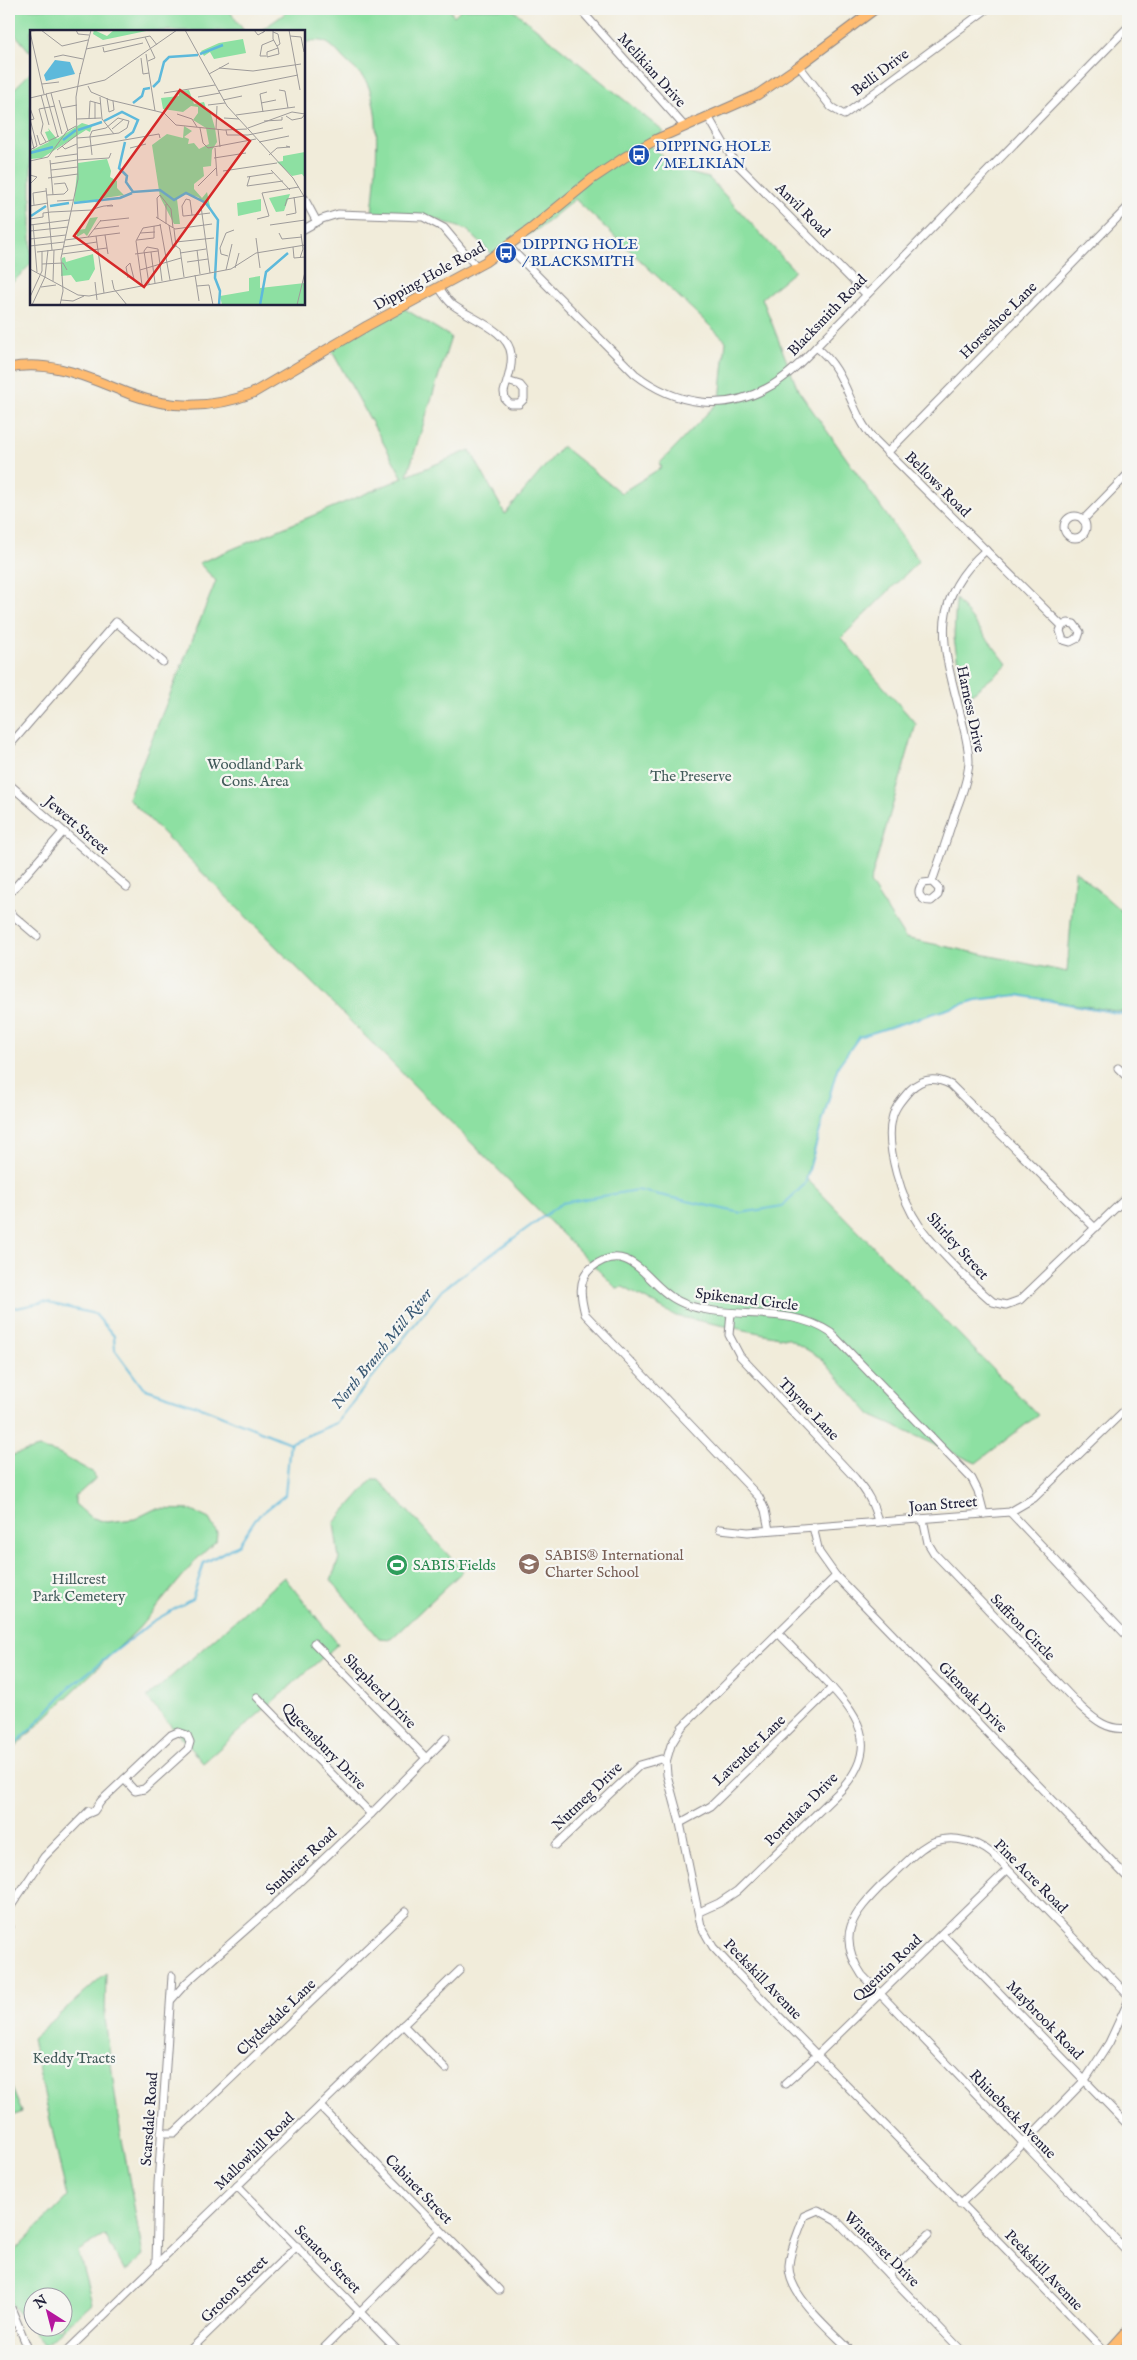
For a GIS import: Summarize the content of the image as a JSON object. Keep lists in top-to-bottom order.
{
  "streets": {
    "main road": ["Dipping Hole Road"],
    "street": [
      "Melikian Drive",
      "Belli Drive",
      "Anvil Road",
      "Blacksmith Road",
      "Horseshoe Lane",
      "Bellows Road",
      "Harness Drive",
      "Jewett Street",
      "Shirley Street",
      "Spikenard Circle",
      "Thyme Lane",
      "Joan Street",
      "Saffron Circle",
      "Shepherd Drive",
      "Glenoak Drive",
      "Queensbury Drive",
      "Lavender Lane",
      "Nutmeg Drive",
      "Portulaca Drive",
      "Sunbrier Road",
      "Pine Acre Road",
      "Quentin Road",
      "Peekskill Avenue",
      "Clydesdale Lane",
      "Maybrook Road",
      "Rhinebeck Avenue",
      "Scarsdale Road",
      "Mallowhill Road",
      "Cabinet Street",
      "Winterset Drive",
      "Senator Street",
      "Groton Street"
    ]
  },
  "crossings": [
    ["Melikian Drive", "Dipping Hole Road"],
    ["Belli Drive", "Dipping Hole Road"],
    ["Anvil Road", "Dipping Hole Road"],
    ["Anvil Road", "Blacksmith Road"],
    ["Dipping Hole Road", "Blacksmith Road"],
    ["Blacksmith Road", "Bellows Road"],
    ["Horseshoe Lane", "Bellows Road"],
    ["Bellows Road", "Harness Drive"],
    ["Spikenard Circle", "Thyme Lane"],
    ["Spikenard Circle", "Joan Street"],
    ["Thyme Lane", "Joan Street"],
    ["Joan Street", "Saffron Circle"],
    ["Joan Street", "Glenoak Drive"],
    ["Shepherd Drive", "Sunbrier Road"],
    ["Glenoak Drive", "Peekskill Avenue"],
    ["Queensbury Drive", "Sunbrier Road"],
    ["Lavender Lane", "Portulaca Drive"],
    ["Lavender Lane", "Peekskill Avenue"],
    ["Nutmeg Drive", "Peekskill Avenue"],
    ["Portulaca Drive", "Peekskill Avenue"],
    ["Sunbrier Road", "Scarsdale Road"],
    ["Pine Acre Road", "Quentin Road"],
    ["Pine Acre Road", "Rhinebeck Avenue"],
    ["Quentin Road", "Peekskill Avenue"],
    ["Quentin Road", "Maybrook Road"],
    ["Quentin Road", "Rhinebeck Avenue"],
    ["Clydesdale Lane", "Scarsdale Road"],
    ["Scarsdale Road", "Mallowhill Road"],
    ["Mallowhill Road", "Cabinet Street"],
    ["Mallowhill Road", "Senator Street"],
    ["Senator Street", "Groton Street"]
  ],
  "water": ["North Branch Mill River"],
  "parks": [
    "Woodland Park Cons. Area",
    "The Preserve",
    "Hillcrest Park Cemetery",
    "Keddy Tracts"
  ],
  "places": {
    "bus stop": ["DIPPING HOLE / MELIKIAN", "DIPPING HOLE / BLACKSMITH"],
    "school or university": ["SABIS® International Charter School"],
    "sports": ["SABIS Fields"]
  },
  "north": "top left"
}
